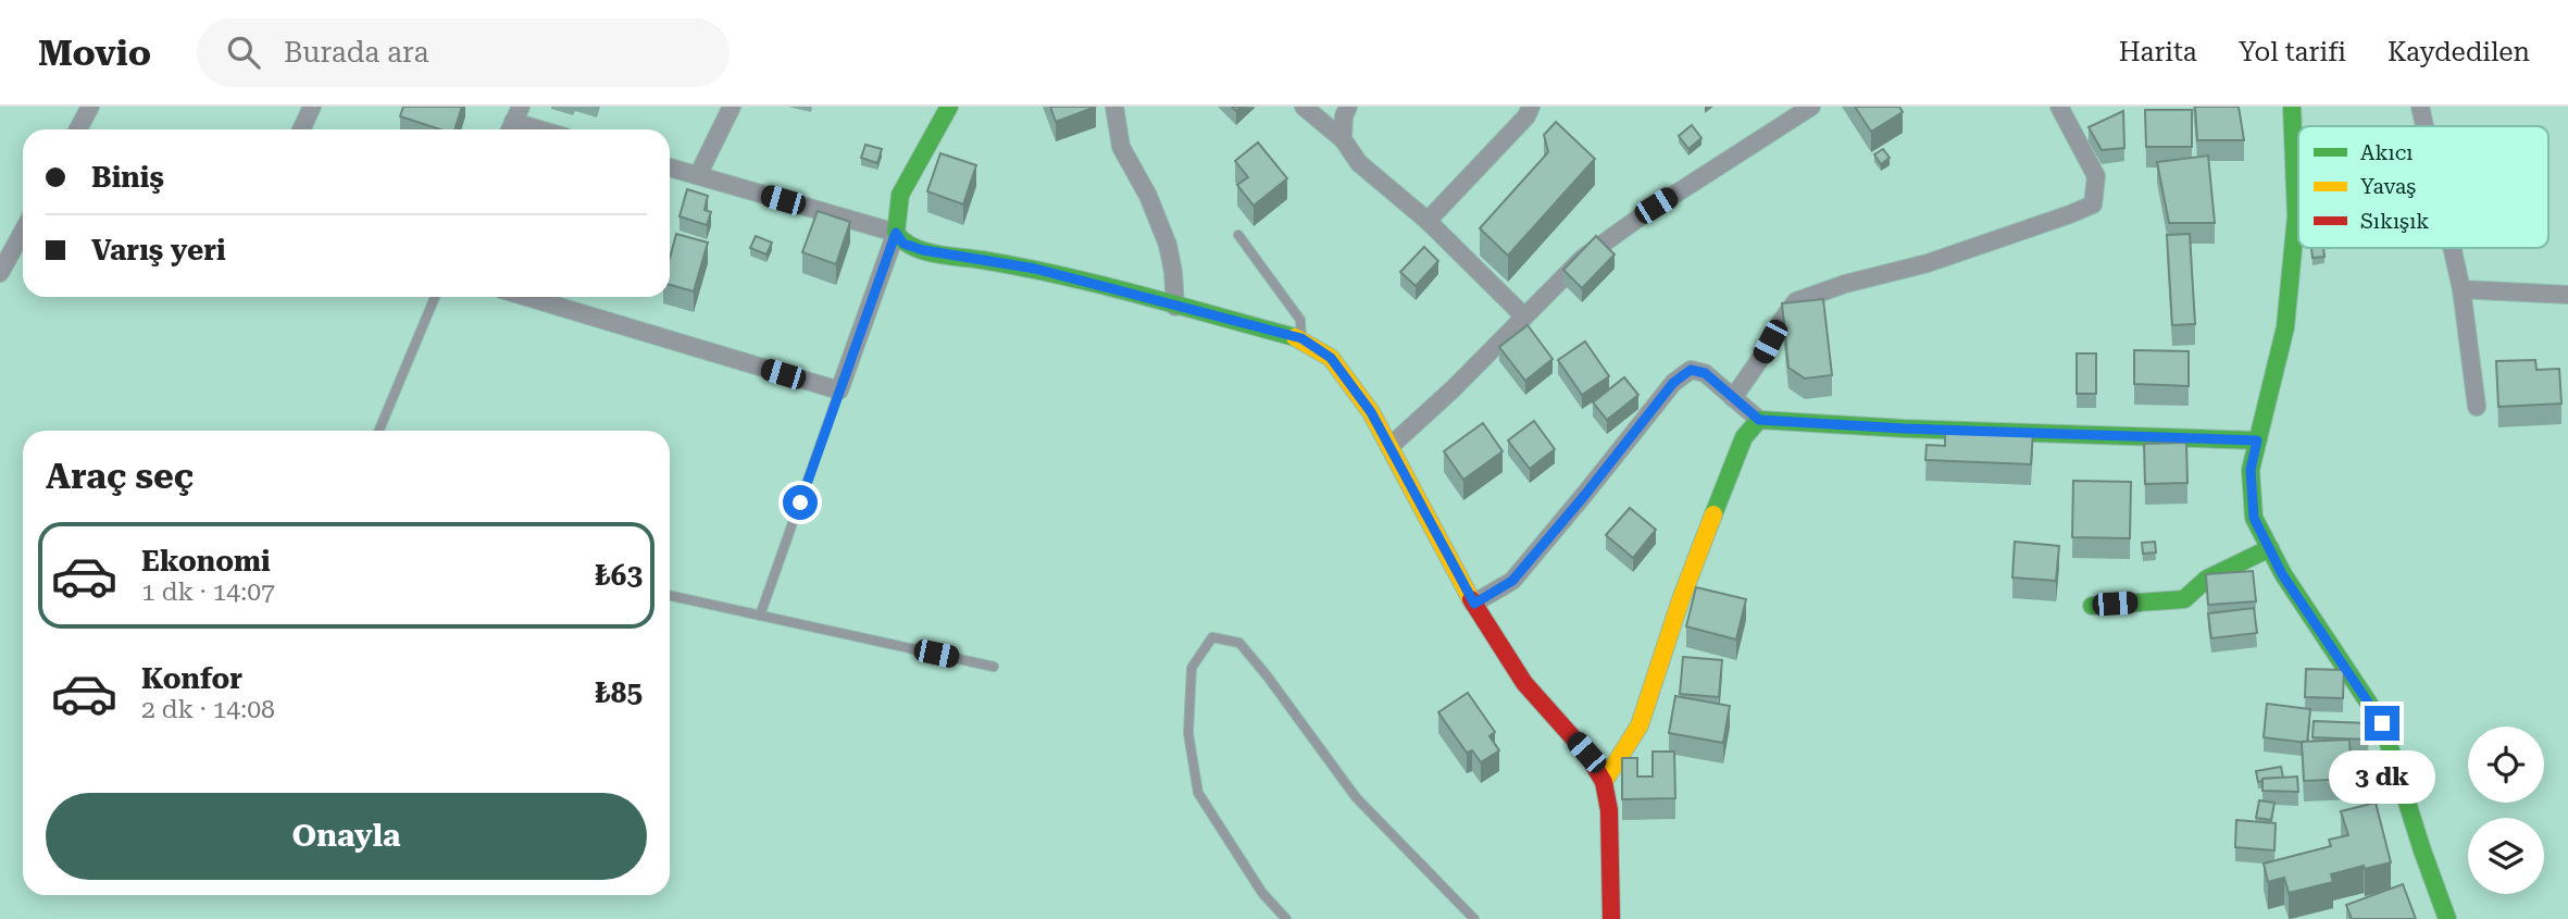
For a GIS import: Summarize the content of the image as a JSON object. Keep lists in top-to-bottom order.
{
  "legend": ["Akıcı", "Yavaş", "Sıkışık"],
  "page": {
    "header": "Movio",
    "search": "Burada ara",
    "nav": ["Harita", "Yol tarifi", "Kaydedilen"],
    "banner": ["Biniş", "Varış yeri"],
    "heading": "Araç seç",
    "list": [
      {
        "name": "Ekonomi",
        "note": "1 dk · 14:07",
        "value": "₺63"
      },
      {
        "name": "Konfor",
        "note": "2 dk · 14:08",
        "value": "₺85"
      }
    ],
    "bubble": "3 dk",
    "buttons": "Onayla"
  }
}
